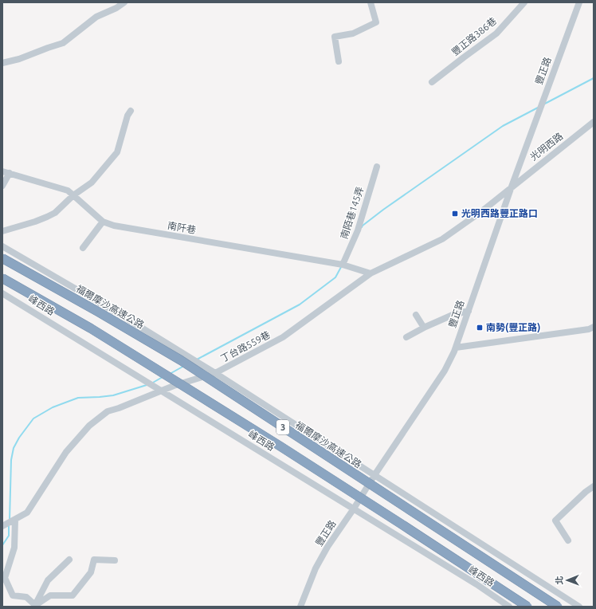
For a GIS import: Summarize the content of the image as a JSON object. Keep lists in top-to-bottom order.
{
  "streets": {
    "highway": ["福爾摩沙高速公路", "3"],
    "street": [
      "豐正路386巷",
      "豐正路",
      "光明西路",
      "南陌巷145弄",
      "南阡巷",
      "峰西路",
      "丁台路559巷"
    ]
  },
  "crossings": [
    ["豐正路", "光明西路"],
    ["豐正路", "峰西路"],
    ["豐正路", "丁台路559巷"],
    ["光明西路", "丁台路559巷"],
    ["南陌巷145弄", "南阡巷"],
    ["南阡巷", "丁台路559巷"],
    ["峰西路", "丁台路559巷"]
  ],
  "places": {
    "transit": ["光明西路豐正路口", "南勢(豐正路)"]
  },
  "north": "left"
}
